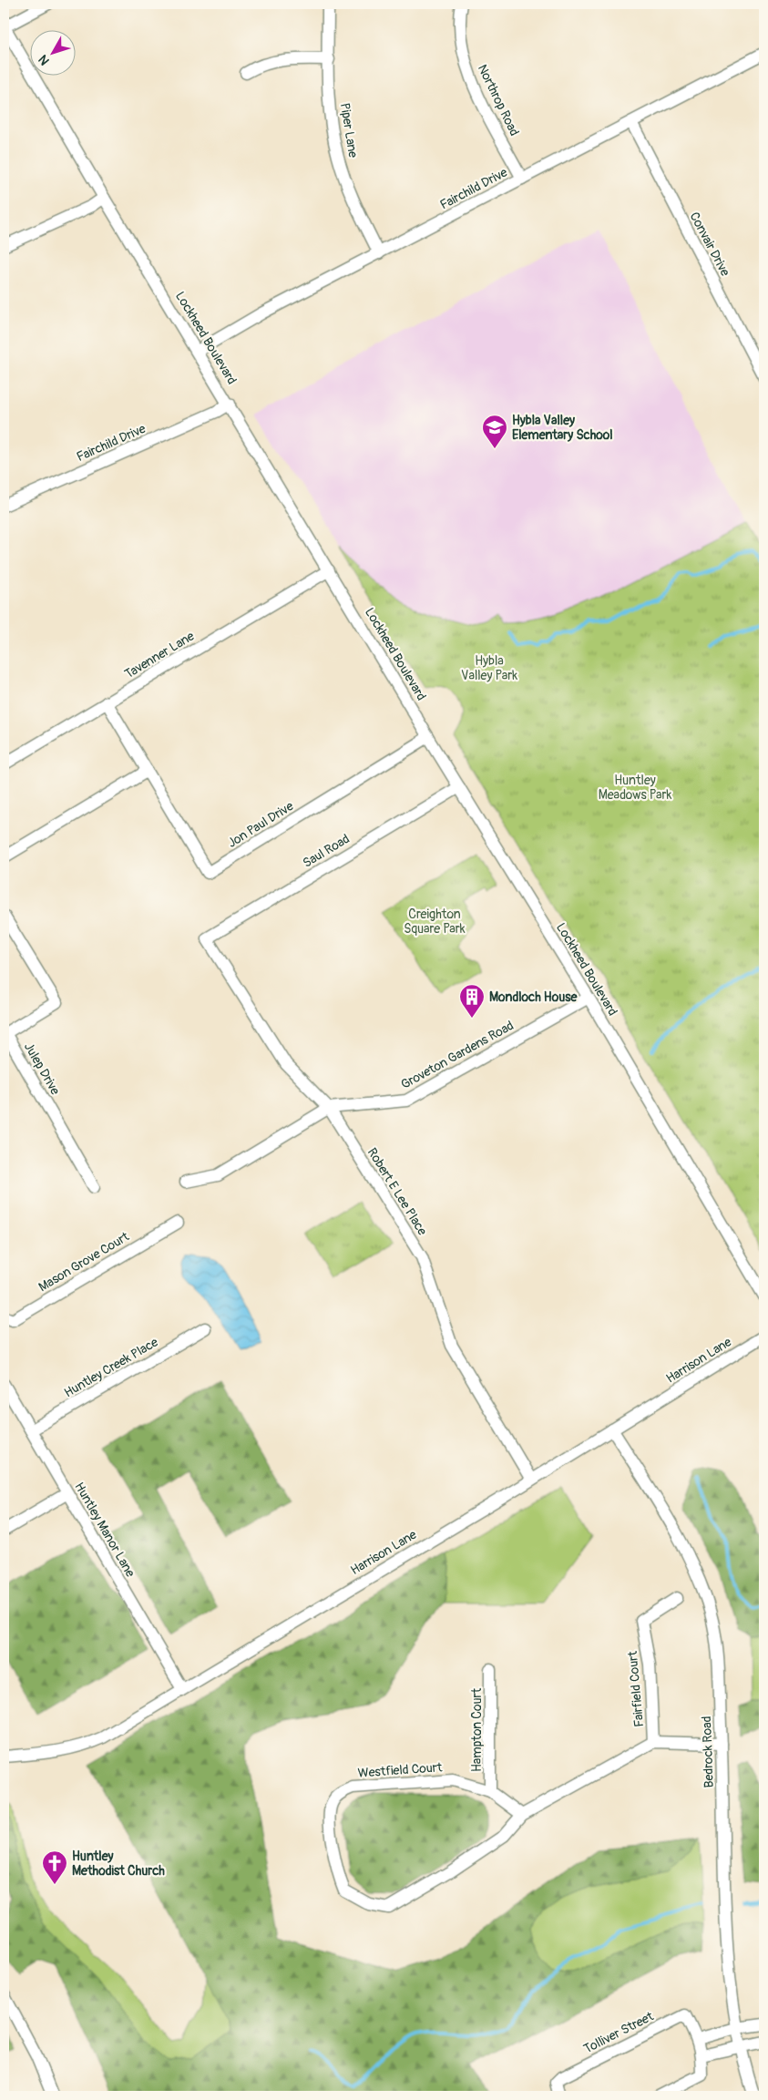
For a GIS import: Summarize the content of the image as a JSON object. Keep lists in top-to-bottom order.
{
  "streets": {
    "street": [
      "Northrop Road",
      "Piper Lane",
      "Fairchild Drive",
      "Convair Drive",
      "Lockheed Boulevard",
      "Tavenner Lane",
      "Jon Paul Drive",
      "Saul Road",
      "Groveton Gardens Road",
      "Julep Drive",
      "Robert E Lee Place",
      "Mason Grove Court",
      "Harrison Lane",
      "Huntley Creek Place",
      "Huntley Manor Lane",
      "Fairfield Court",
      "Hampton Court",
      "Bedrock Road",
      "Westfield Court",
      "Tolliver Street"
    ]
  },
  "crossings": [
    ["Northrop Road", "Fairchild Drive"],
    ["Piper Lane", "Fairchild Drive"],
    ["Fairchild Drive", "Convair Drive"],
    ["Fairchild Drive", "Lockheed Boulevard"],
    ["Lockheed Boulevard", "Tavenner Lane"],
    ["Lockheed Boulevard", "Jon Paul Drive"],
    ["Lockheed Boulevard", "Saul Road"],
    ["Lockheed Boulevard", "Groveton Gardens Road"],
    ["Tavenner Lane", "Jon Paul Drive"],
    ["Saul Road", "Robert E Lee Place"],
    ["Groveton Gardens Road", "Robert E Lee Place"],
    ["Robert E Lee Place", "Harrison Lane"],
    ["Harrison Lane", "Huntley Manor Lane"],
    ["Harrison Lane", "Bedrock Road"],
    ["Huntley Creek Place", "Huntley Manor Lane"],
    ["Fairfield Court", "Westfield Court"],
    ["Hampton Court", "Westfield Court"]
  ],
  "parks": ["Hybla Valley Park", "Huntley Meadows Park", "Creighton Square Park"],
  "places": {
    "school or university": ["Hybla Valley Elementary School"],
    "building": ["Mondloch House"],
    "church": ["Huntley Methodist Church"]
  },
  "north": "bottom left"
}
